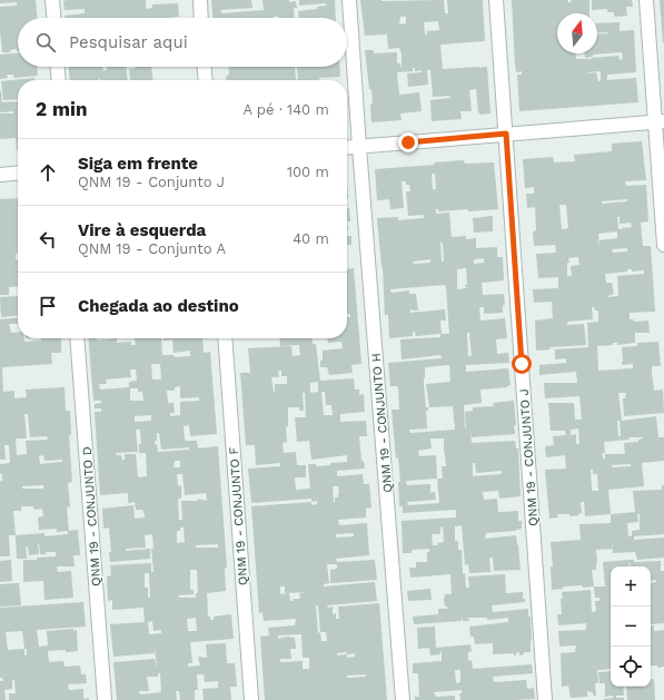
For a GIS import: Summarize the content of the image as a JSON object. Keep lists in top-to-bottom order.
{
  "streets": {
    "street": [
      "QNM 19 - CONJUNTO H",
      "QNM 19 - CONJUNTO J",
      "QNM 19 - CONJUNTO D",
      "QNM 19 - CONJUNTO F"
    ]
  },
  "north": "top",
  "page": {
    "search": "Pesquisar aqui",
    "heading": ["2 min", "A pé · 140 m"],
    "list": [
      ["Siga em frente", "QNM 19 - Conjunto J", "100 m"],
      ["Vire à esquerda", "QNM 19 - Conjunto A", "40 m"],
      "Chegada ao destino"
    ],
    "map_buttons": ["+", "−"]
  }
}
